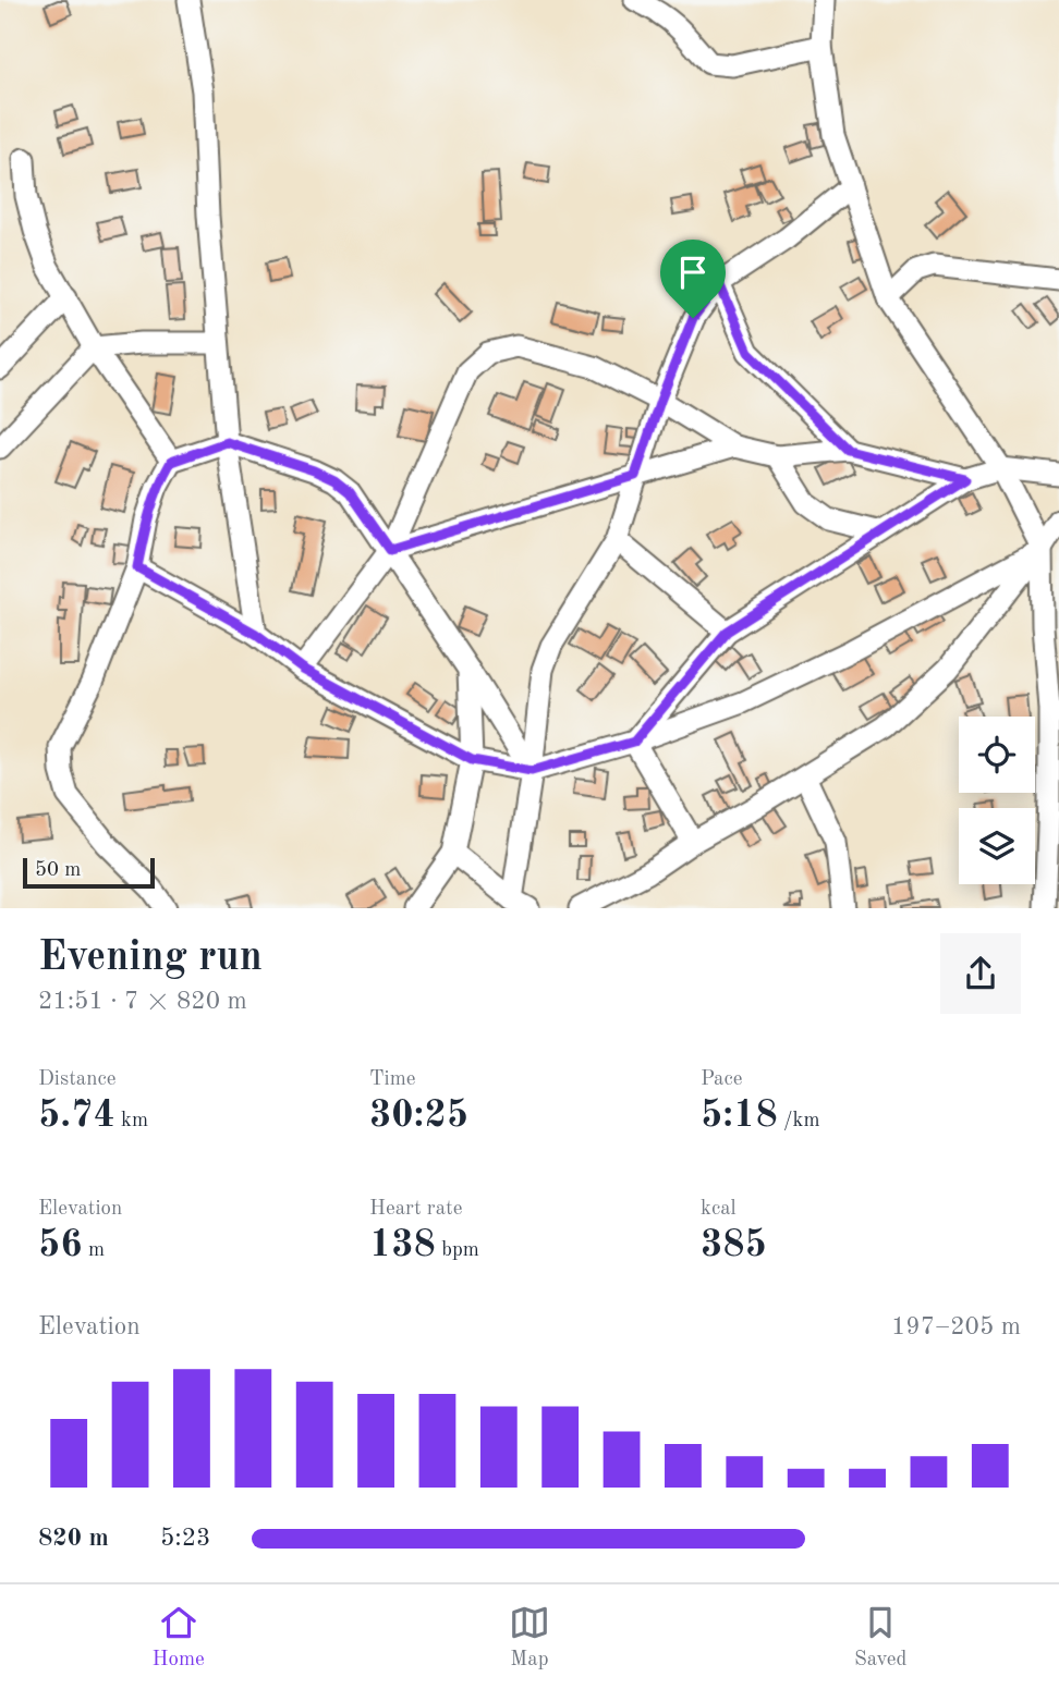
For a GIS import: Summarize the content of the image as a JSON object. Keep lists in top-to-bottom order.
{
  "scale_bar": "50 m",
  "page": {
    "scale": "50 m",
    "heading": ["Evening run", "21:51 · 7 × 820 m"],
    "stats": [
      ["Distance", "5.74 km"],
      ["Time", "30:25"],
      ["Pace", "5:18 /km"],
      ["Elevation", "56 m"],
      ["Heart rate", "138 bpm"],
      ["kcal", "385"]
    ],
    "chart": ["Elevation", "197–205 m"],
    "list": [
      {
        "name": "820 m",
        "note": "5:23"
      }
    ],
    "tabs": ["Home", "Map", "Saved"]
  }
}
